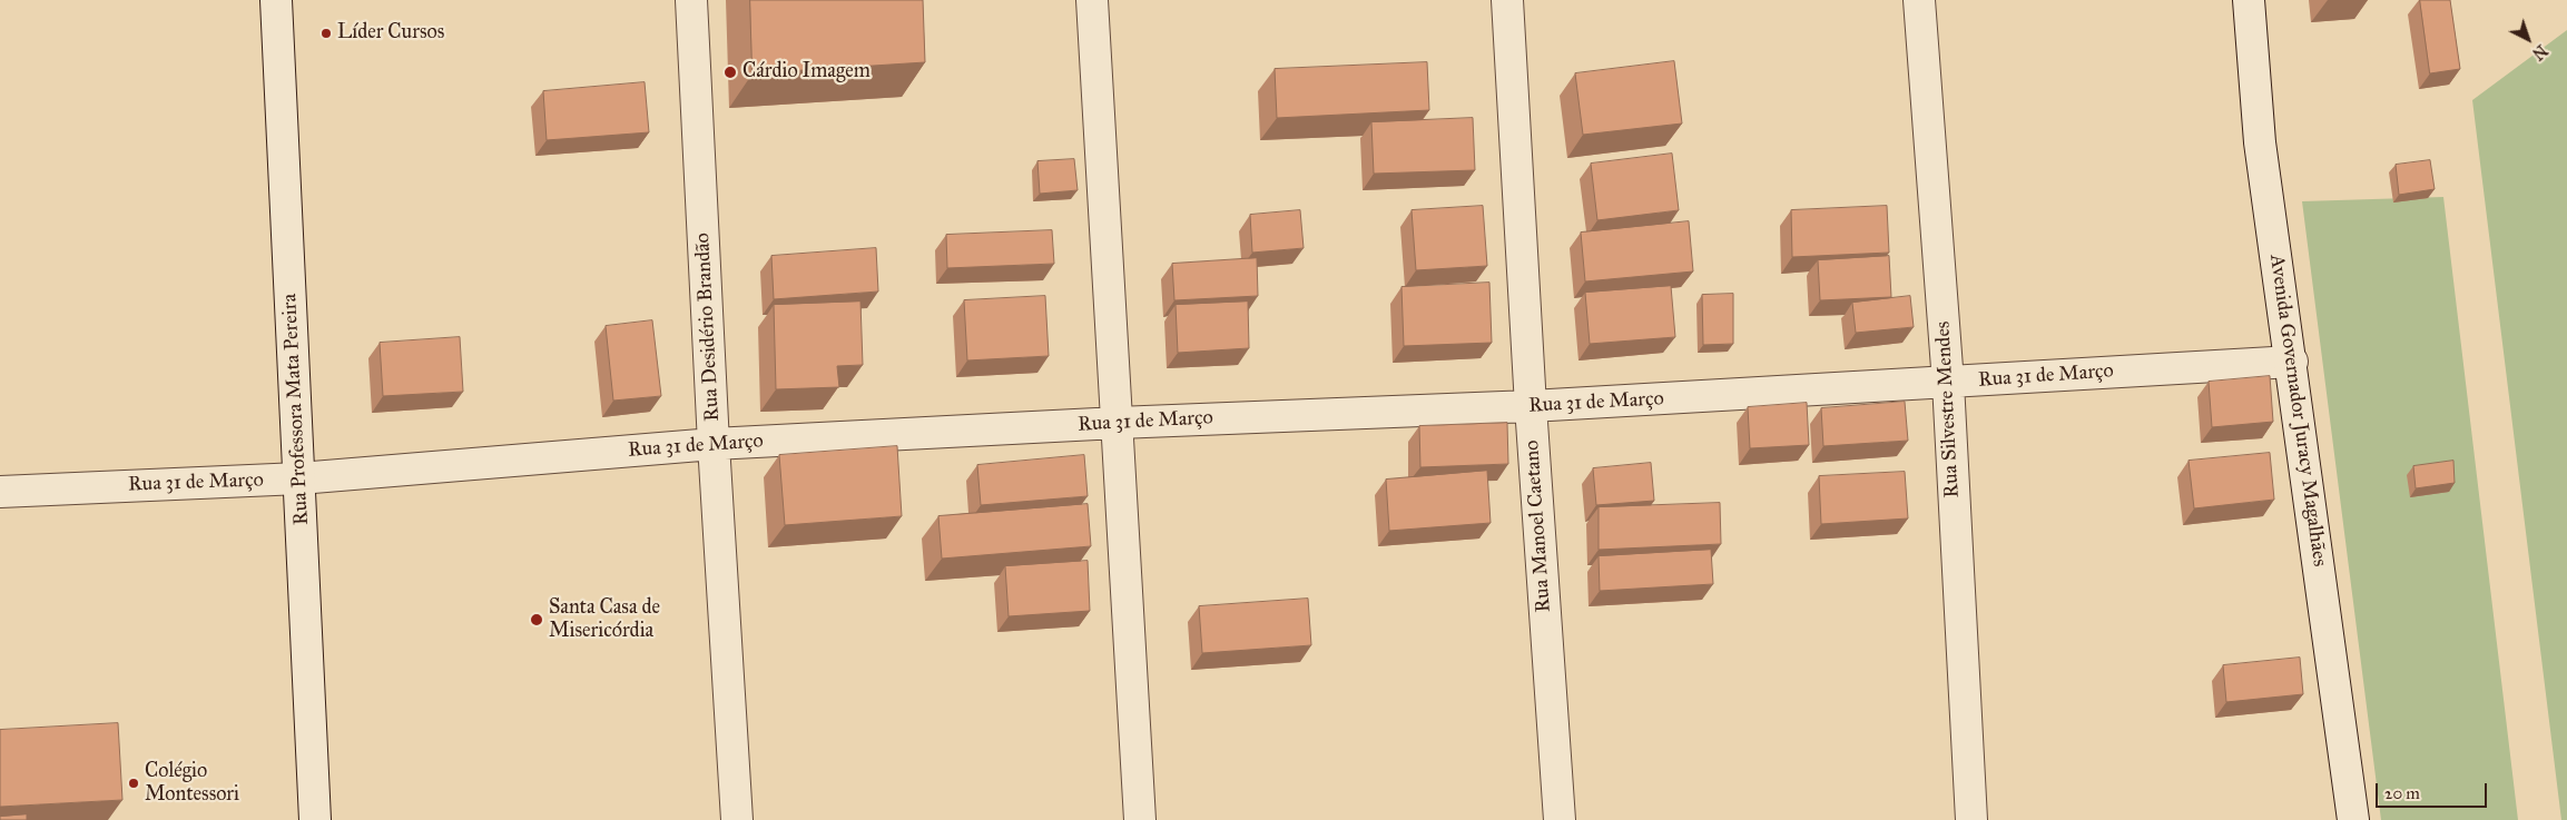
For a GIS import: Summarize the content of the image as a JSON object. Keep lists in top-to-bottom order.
{
  "streets": {
    "street": [
      "Rua Desidério Brandão",
      "Rua 31 de Março",
      "Rua Professora Mata Pereira",
      "Rua Silvestre Mendes",
      "Avenida Governador Juracy Magalhães",
      "Rua Manoel Caetano"
    ]
  },
  "crossings": [
    ["Rua Desidério Brandão", "Rua 31 de Março"],
    ["Rua 31 de Março", "Rua Professora Mata Pereira"],
    ["Rua 31 de Março", "Rua Silvestre Mendes"],
    ["Rua 31 de Março", "Avenida Governador Juracy Magalhães"],
    ["Rua 31 de Março", "Rua Manoel Caetano"]
  ],
  "places": [
    "Líder Cursos",
    "Cárdio Imagem",
    "Santa Casa de Misericórdia",
    "Colégio Montessori"
  ],
  "scale_bar": "20 m",
  "north": "bottom right"
}
